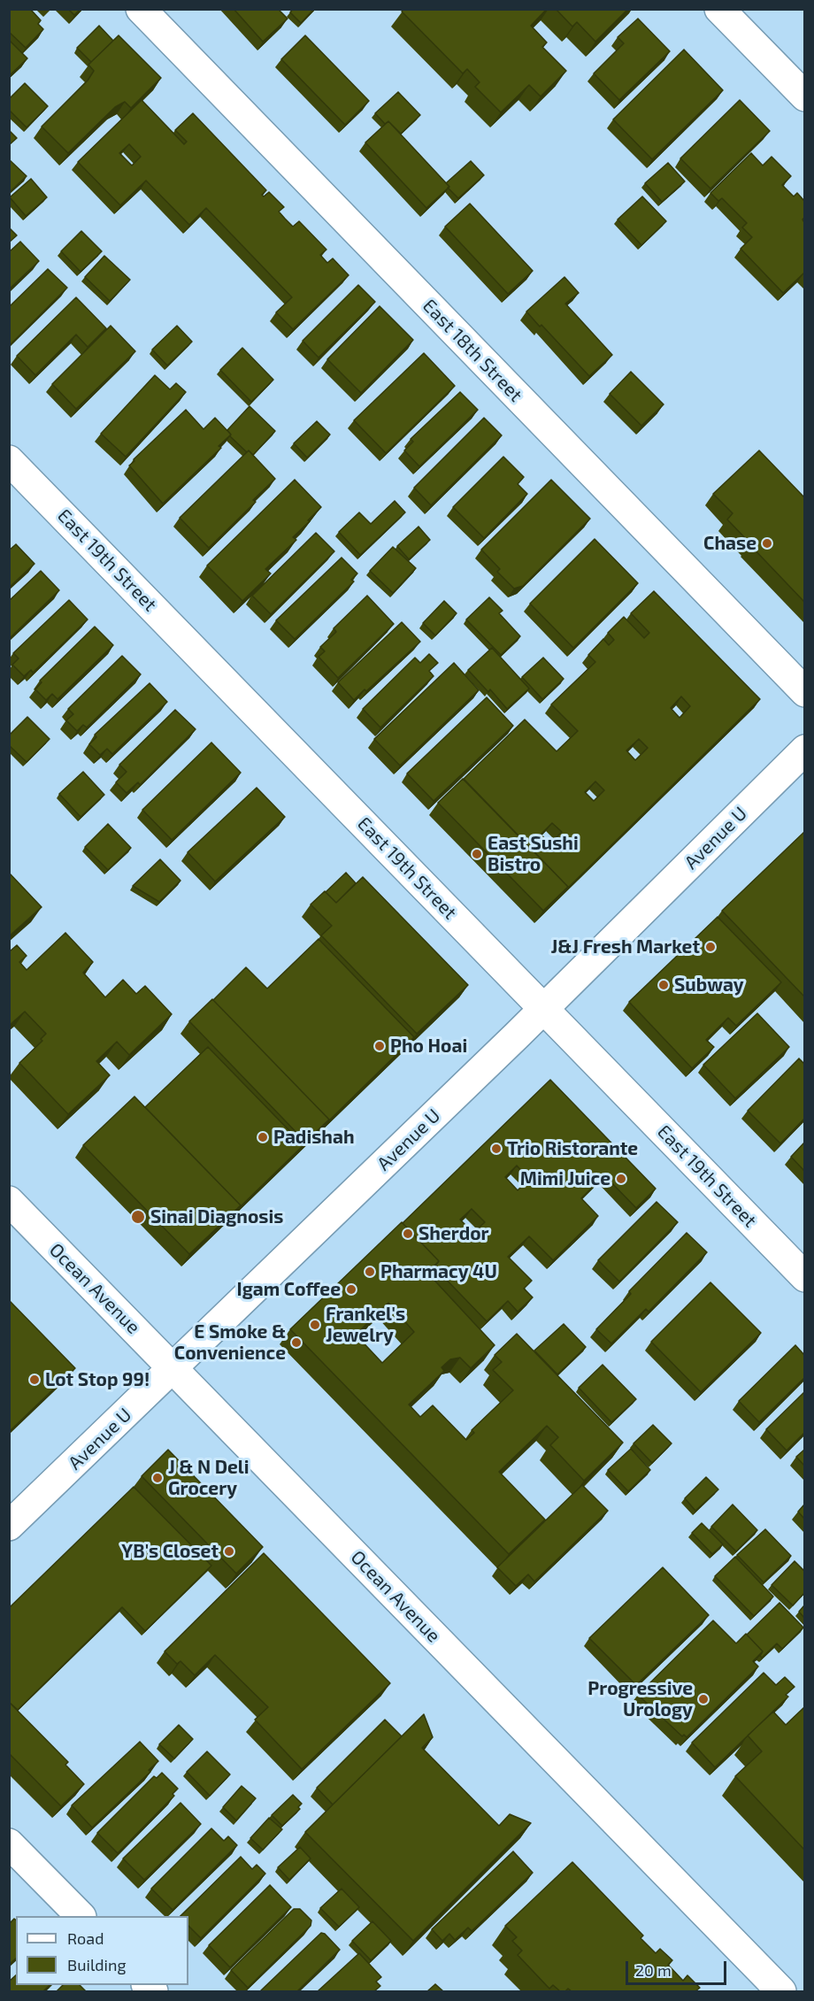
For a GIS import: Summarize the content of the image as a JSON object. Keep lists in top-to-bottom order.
{
  "streets": {
    "street": [
      "East 18th Street",
      "East 19th Street",
      "Avenue U",
      "Ocean Avenue"
    ]
  },
  "crossings": [
    ["East 19th Street", "Avenue U"],
    ["Avenue U", "Ocean Avenue"]
  ],
  "places": [
    "Chase",
    "East Sushi Bistro",
    "J&J Fresh Market",
    "Subway",
    "Pho Hoai",
    "Padishah",
    "Trio Ristorante",
    "Mimi Juice",
    "Sinai Diagnosis",
    "Sherdor",
    "Pharmacy 4U",
    "Igam Coffee",
    "Frankel's Jewelry",
    "E Smoke & Convenience",
    "Lot Stop 99!",
    "J & N Deli Grocery",
    "YB's Closet",
    "Progressive Urology"
  ],
  "legend": ["Road", "Building"],
  "scale_bar": "20 m"
}
